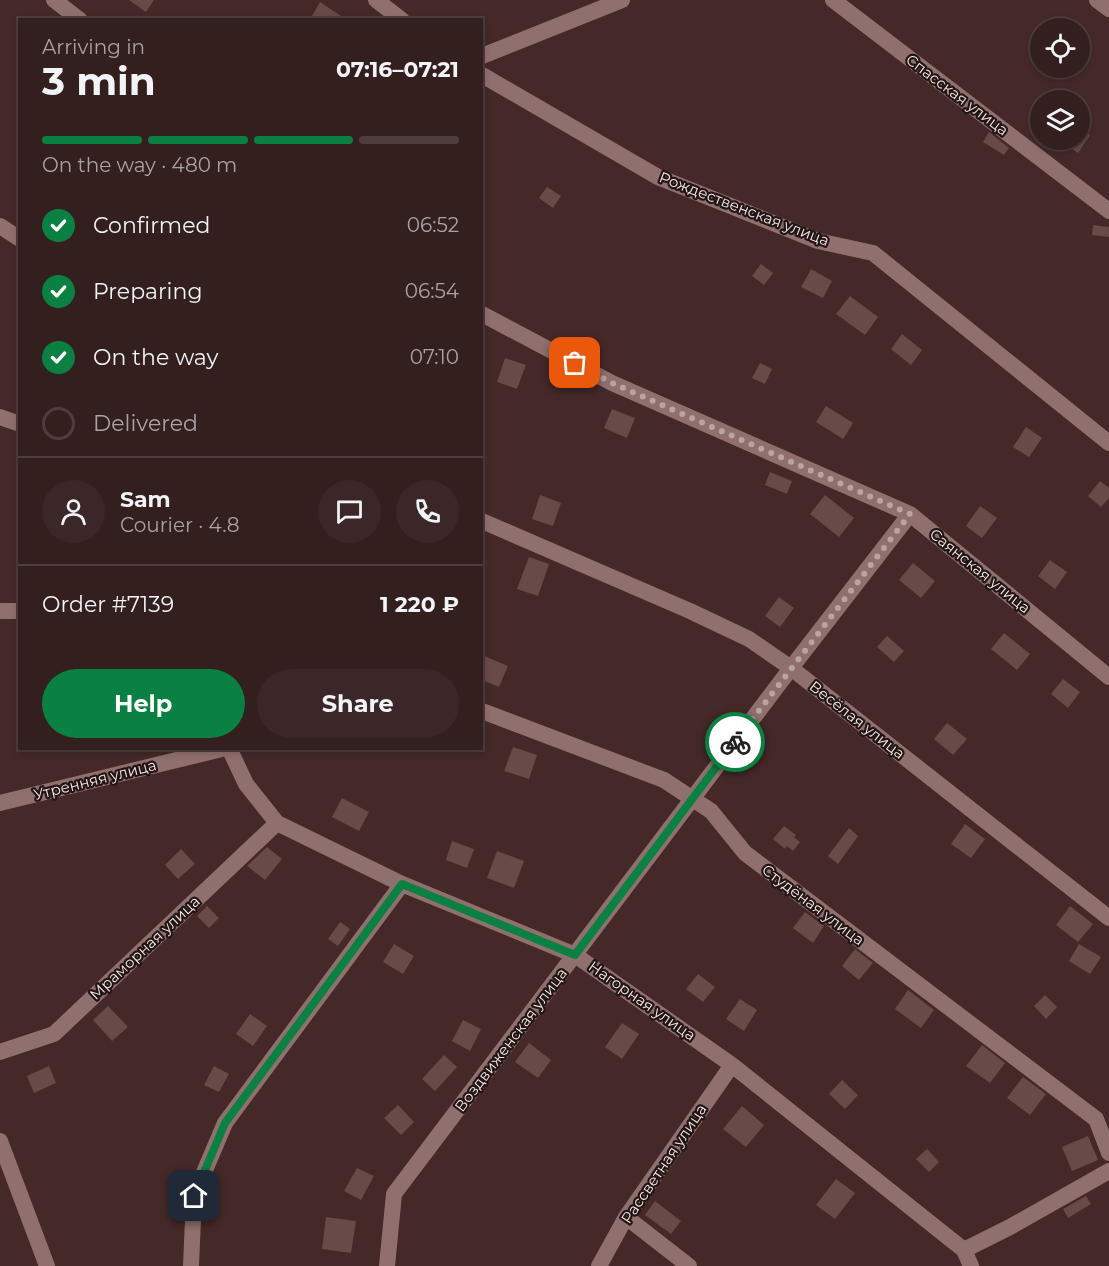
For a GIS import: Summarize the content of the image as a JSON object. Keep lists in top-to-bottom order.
{
  "streets": {
    "street": [
      "Спасская улица",
      "Рождественская улица",
      "Саянская улица",
      "Весёлая улица",
      "Утренняя улица",
      "Студёная улица",
      "Мраморная улица",
      "Нагорная улица",
      "Воздвиженская улица",
      "Рассветная улица"
    ]
  },
  "crossings": [
    ["Саянская улица", "Воздвиженская улица"],
    ["Весёлая улица", "Воздвиженская улица"],
    ["Студёная улица", "Воздвиженская улица"],
    ["Мраморная улица", "Нагорная улица"],
    ["Нагорная улица", "Воздвиженская улица"],
    ["Нагорная улица", "Рассветная улица"]
  ],
  "page": {
    "heading": ["3 min", "Arriving in", "07:16–07:21"],
    "panel": [
      "Sam",
      "Courier · 4.8",
      "Order #7139",
      "1 220 ₽"
    ],
    "bar": "On the way · 480 m",
    "list": [
      ["Confirmed", "06:52"],
      ["Preparing", "06:54"],
      ["On the way", "07:10"],
      "Delivered"
    ],
    "buttons": ["Help", "Share"]
  }
}
